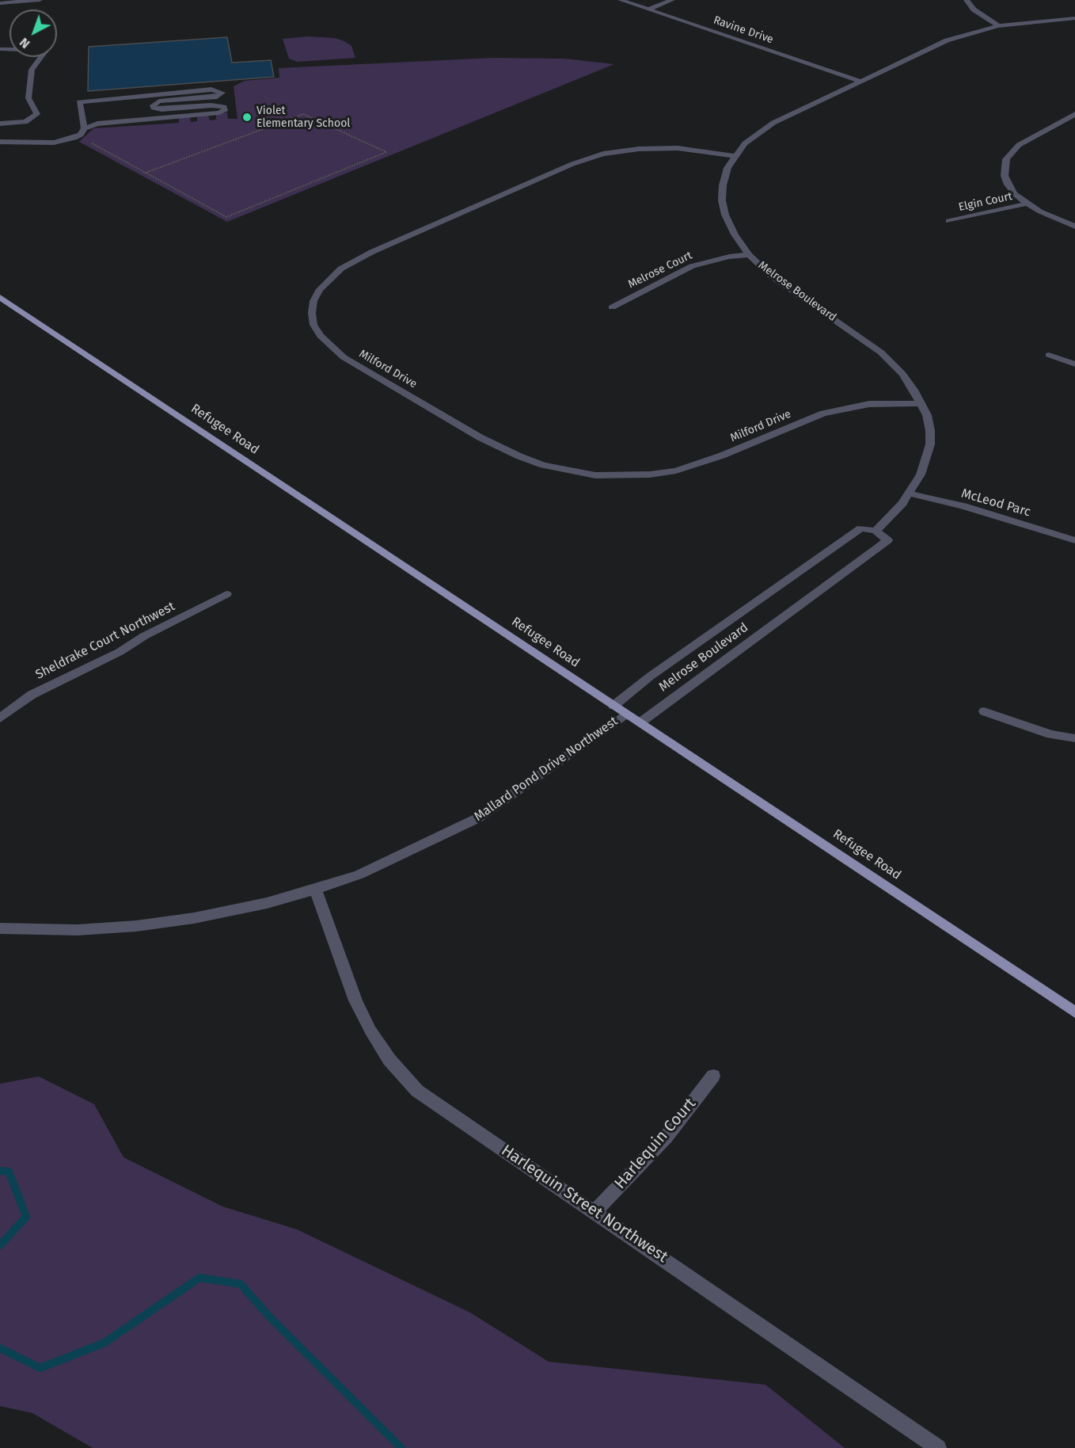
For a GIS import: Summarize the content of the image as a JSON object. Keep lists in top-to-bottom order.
{
  "streets": {
    "main road": ["Refugee Road"],
    "street": [
      "Ravine Drive",
      "Elgin Court",
      "Melrose Court",
      "Melrose Boulevard",
      "Milford Drive",
      "McLeod Parc",
      "Sheldrake Court Northwest",
      "Mallard Pond Drive Northwest",
      "Harlequin Court",
      "Harlequin Street Northwest"
    ]
  },
  "crossings": [
    ["Ravine Drive", "Melrose Boulevard"],
    ["Melrose Court", "Melrose Boulevard"],
    ["Melrose Boulevard", "Milford Drive"],
    ["Melrose Boulevard", "Refugee Road"],
    ["Melrose Boulevard", "McLeod Parc"],
    ["Refugee Road", "Mallard Pond Drive Northwest"],
    ["Mallard Pond Drive Northwest", "Harlequin Street Northwest"],
    ["Harlequin Court", "Harlequin Street Northwest"]
  ],
  "places": ["Violet Elementary School"],
  "north": "bottom left"
}
